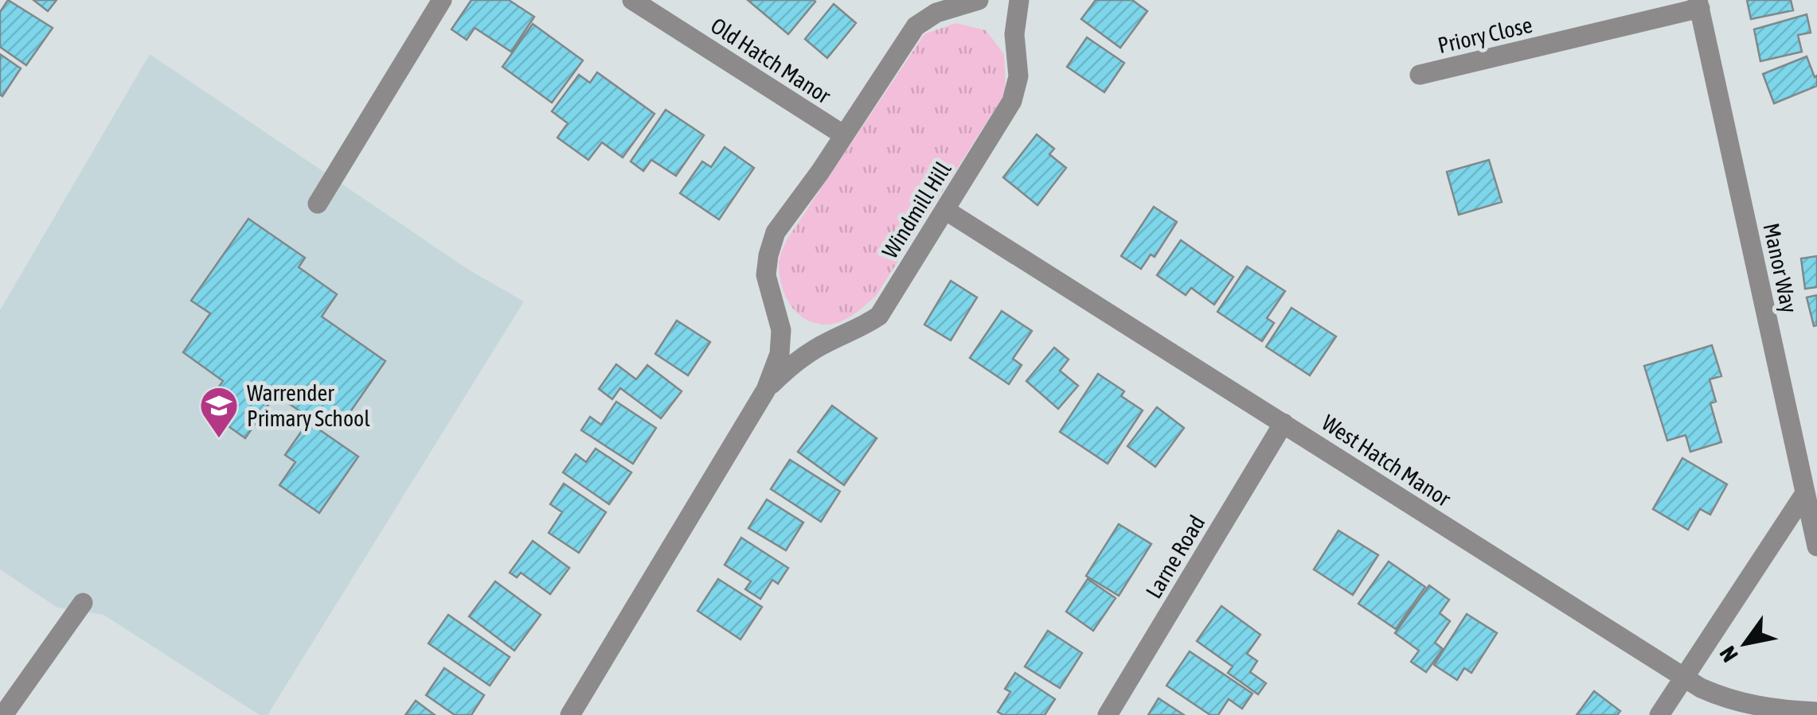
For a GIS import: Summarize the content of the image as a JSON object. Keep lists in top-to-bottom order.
{
  "streets": {
    "street": [
      "Priory Close",
      "Old Hatch Manor",
      "Windmill Hill",
      "Manor Way",
      "West Hatch Manor",
      "Larne Road"
    ]
  },
  "crossings": [
    ["Priory Close", "Manor Way"],
    ["Old Hatch Manor", "Windmill Hill"],
    ["Windmill Hill", "West Hatch Manor"],
    ["West Hatch Manor", "Larne Road"]
  ],
  "places": {
    "school or university": ["Warrender Primary School"]
  },
  "north": "bottom left"
}
